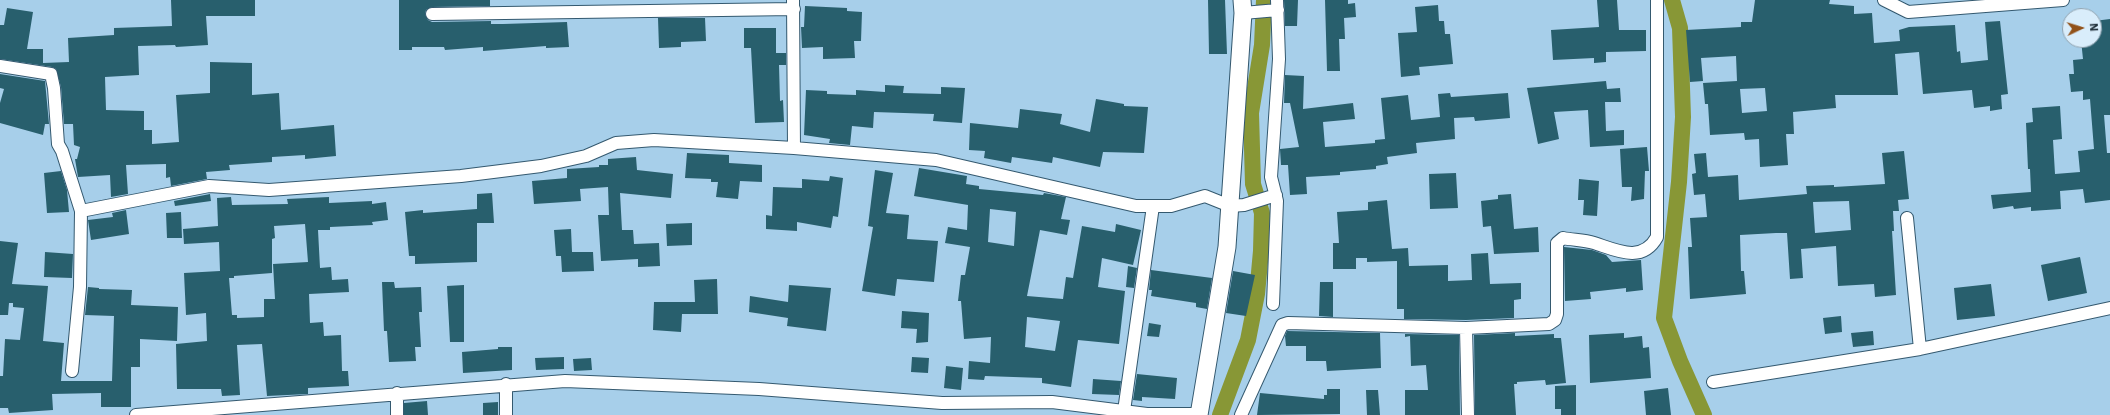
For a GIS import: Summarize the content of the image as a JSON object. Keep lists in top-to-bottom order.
{
  "north": "right"
}
